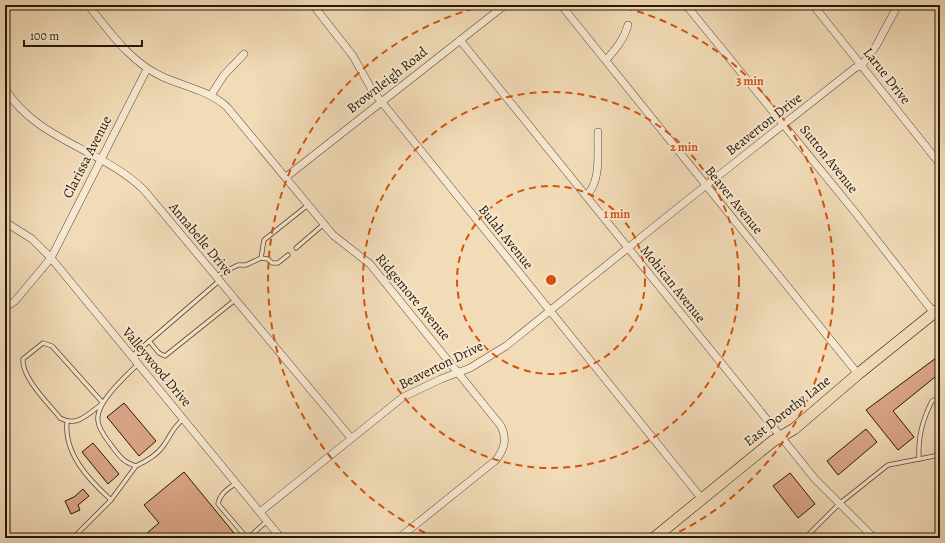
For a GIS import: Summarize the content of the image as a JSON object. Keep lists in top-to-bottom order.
{
  "streets": {
    "main road": ["East Dorothy Lane"],
    "street": [
      "Larue Drive",
      "Brownleigh Road",
      "Beaverton Drive",
      "Clarissa Avenue",
      "Sutton Avenue",
      "Beaver Avenue",
      "Bulah Avenue",
      "Annabelle Drive",
      "Mohican Avenue",
      "Ridgemore Avenue",
      "Valleywood Drive"
    ]
  },
  "crossings": [
    ["Larue Drive", "Beaverton Drive"],
    ["Brownleigh Road", "Bulah Avenue"],
    ["Brownleigh Road", "Mohican Avenue"],
    ["Brownleigh Road", "Ridgemore Avenue"],
    ["Beaverton Drive", "Sutton Avenue"],
    ["Beaverton Drive", "Beaver Avenue"],
    ["Beaverton Drive", "Bulah Avenue"],
    ["Beaverton Drive", "Annabelle Drive"],
    ["Beaverton Drive", "Mohican Avenue"],
    ["Beaverton Drive", "Ridgemore Avenue"],
    ["Beaverton Drive", "Valleywood Drive"],
    ["Clarissa Avenue", "Annabelle Drive"],
    ["Clarissa Avenue", "Ridgemore Avenue"],
    ["Clarissa Avenue", "Valleywood Drive"],
    ["Sutton Avenue", "East Dorothy Lane"],
    ["Beaver Avenue", "East Dorothy Lane"],
    ["Bulah Avenue", "East Dorothy Lane"],
    ["Mohican Avenue", "East Dorothy Lane"]
  ],
  "scale_bar": "100 m",
  "rings": ["3 min", "2 min", "1 min"]
}
